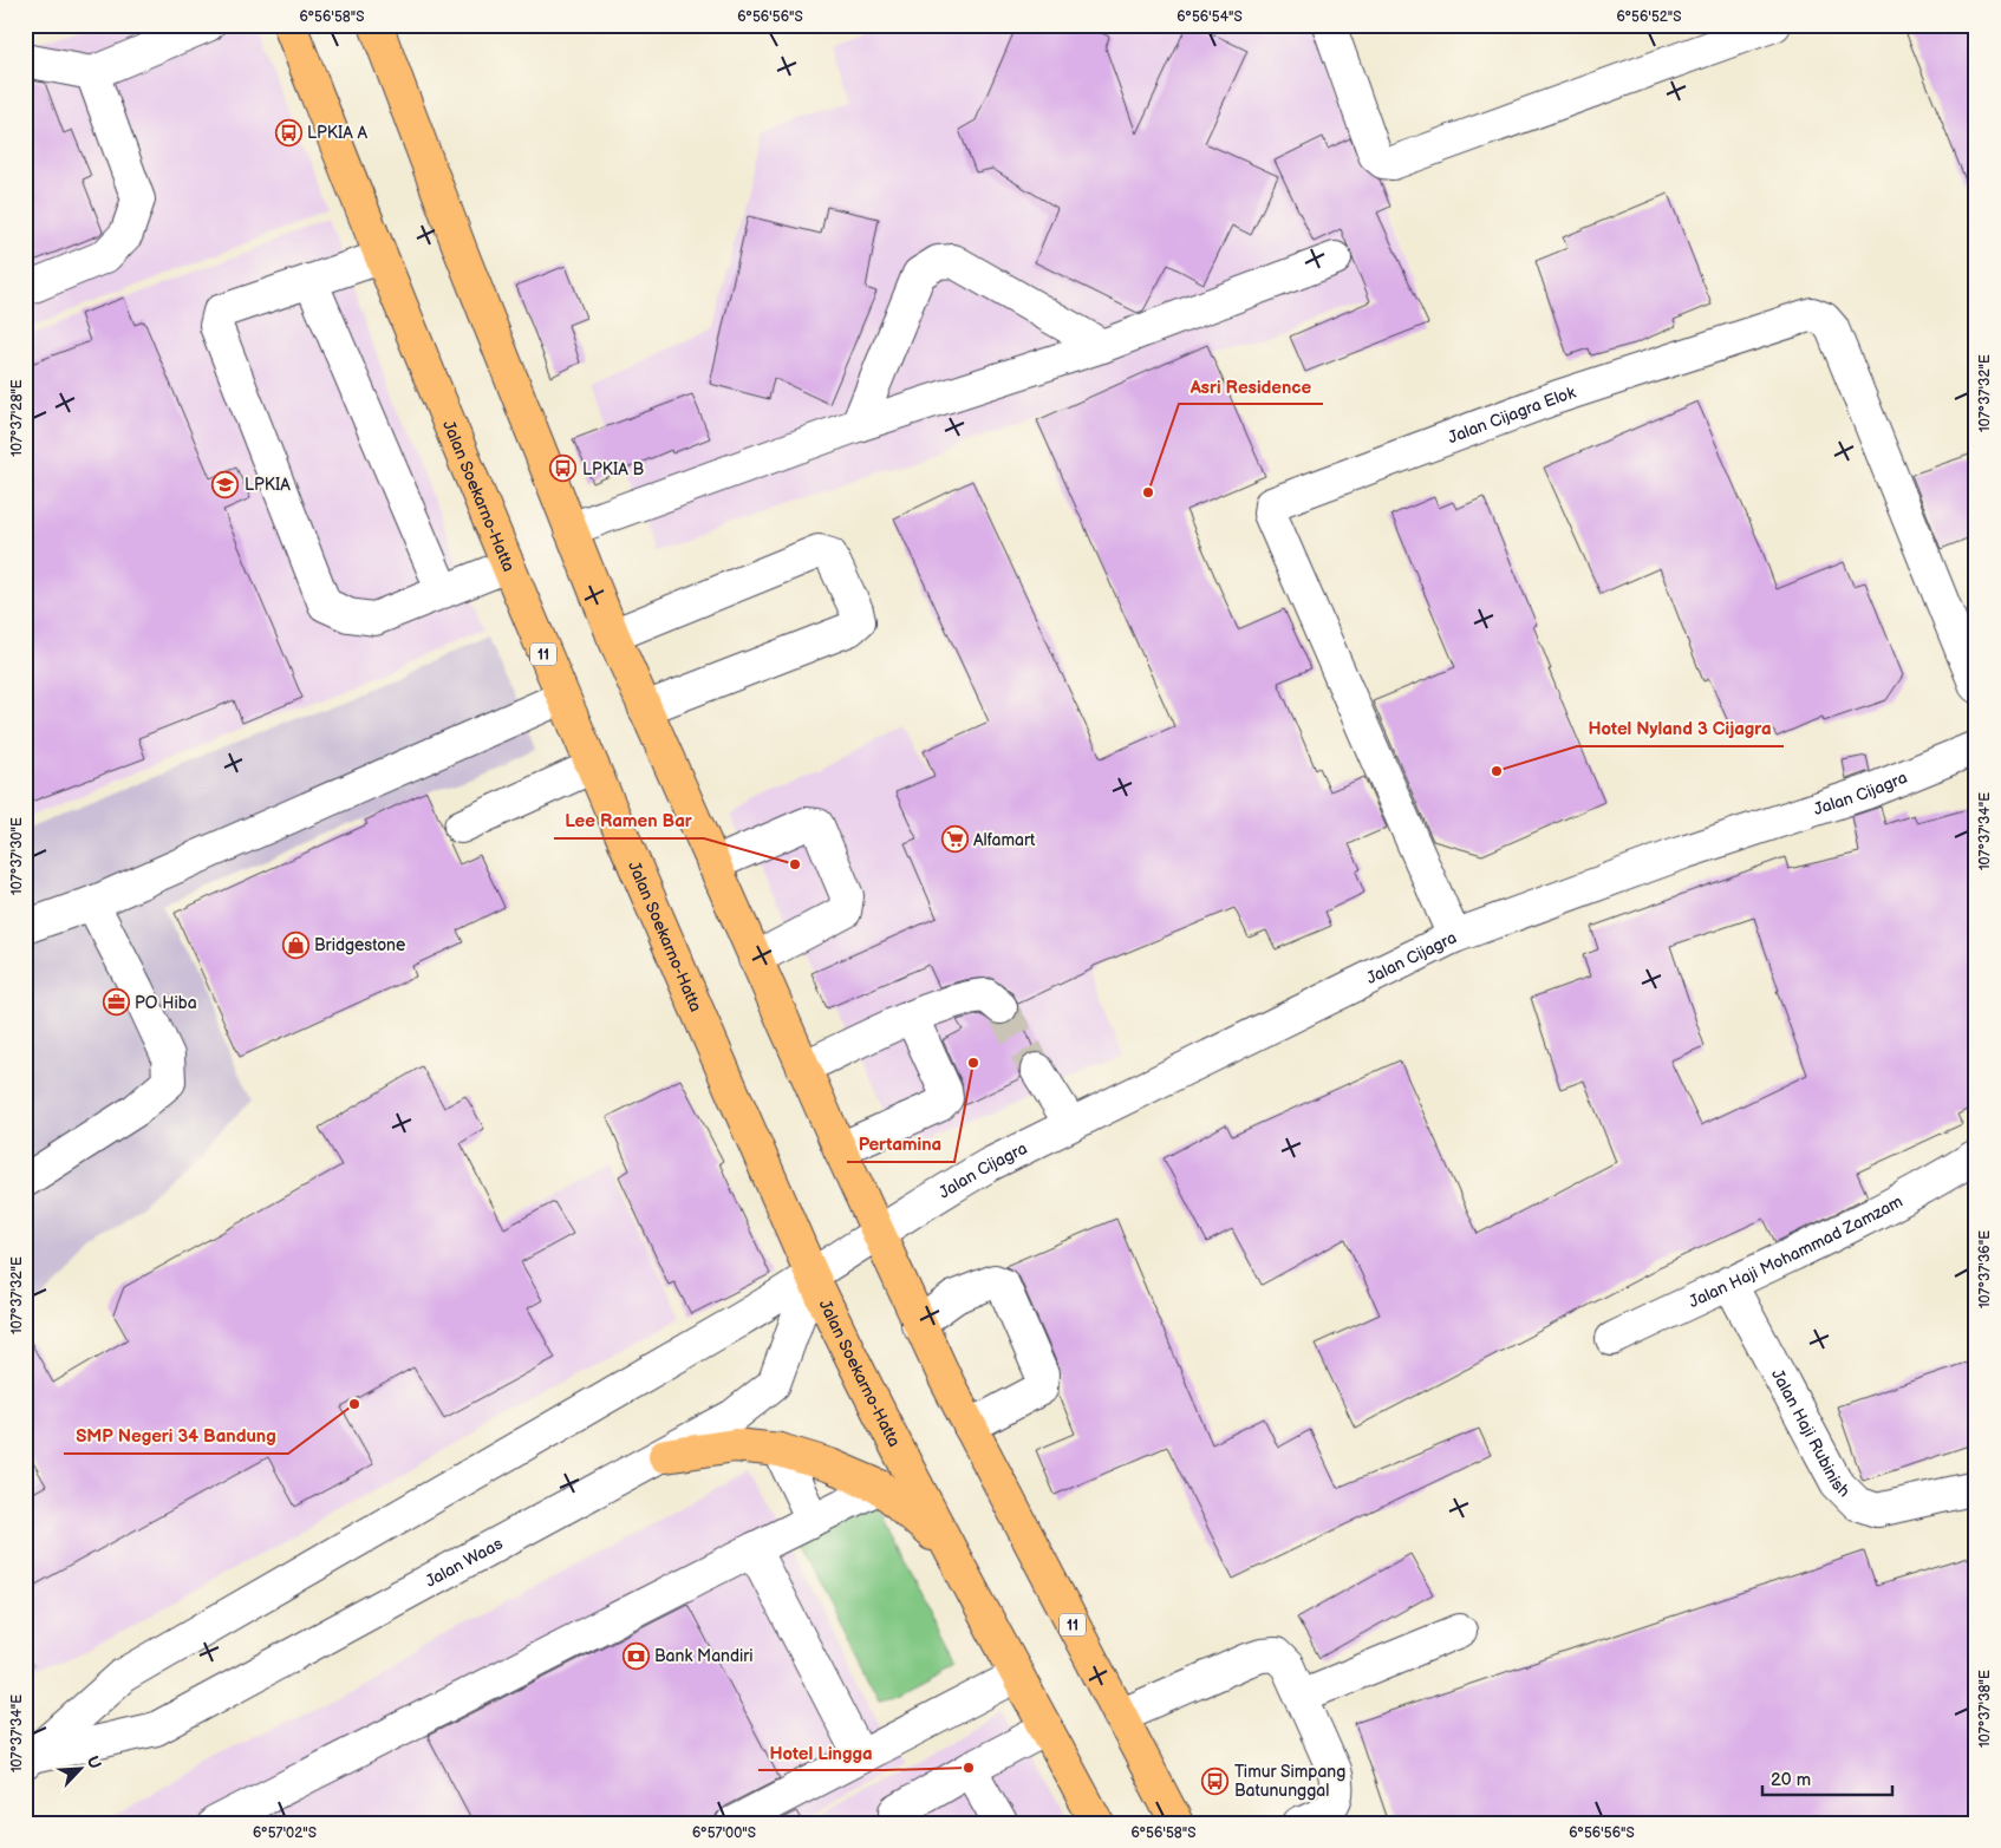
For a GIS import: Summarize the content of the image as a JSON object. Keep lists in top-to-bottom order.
{
  "streets": {
    "highway": ["Jalan Soekarno-Hatta", "11"],
    "street": [
      "Jalan Cijagra Elok",
      "Jalan Cijagra",
      "Jalan Haji Mohammad Zamzam",
      "Jalan Haji Rubinish",
      "Jalan Waas"
    ]
  },
  "crossings": [
    ["Jalan Cijagra Elok", "Jalan Cijagra"],
    ["Jalan Soekarno-Hatta", "Jalan Waas"],
    ["11", "Jalan Cijagra"],
    ["11", "Jalan Waas"],
    ["Jalan Cijagra", "Jalan Waas"],
    ["Jalan Haji Mohammad Zamzam", "Jalan Haji Rubinish"]
  ],
  "places": {
    "bus stop": ["LPKIA A", "LPKIA B", "Timur Simpang Batununggal"],
    "school or university": ["LPKIA"],
    "other": [
      "Asri Residence",
      "Hotel Nyland 3 Cijagra",
      "Lee Ramen Bar",
      "Pertamina",
      "SMP Negeri 34 Bandung",
      "Hotel Lingga"
    ],
    "supermarket": ["Alfamart"],
    "shop": ["Bridgestone"],
    "office": ["PO Hiba"],
    "bank": ["Bank Mandiri"]
  },
  "scale_bar": "20 m",
  "north": "top right",
  "coordinates": [
    "6°56'58\"S",
    "6°56'56\"S",
    "6°56'54\"S",
    "6°56'52\"S",
    "107°37'32\"E",
    "107°37'28\"E",
    "107°37'34\"E",
    "107°37'30\"E",
    "107°37'36\"E",
    "107°37'38\"E",
    "6°57'02\"S",
    "6°57'00\"S"
  ]
}
